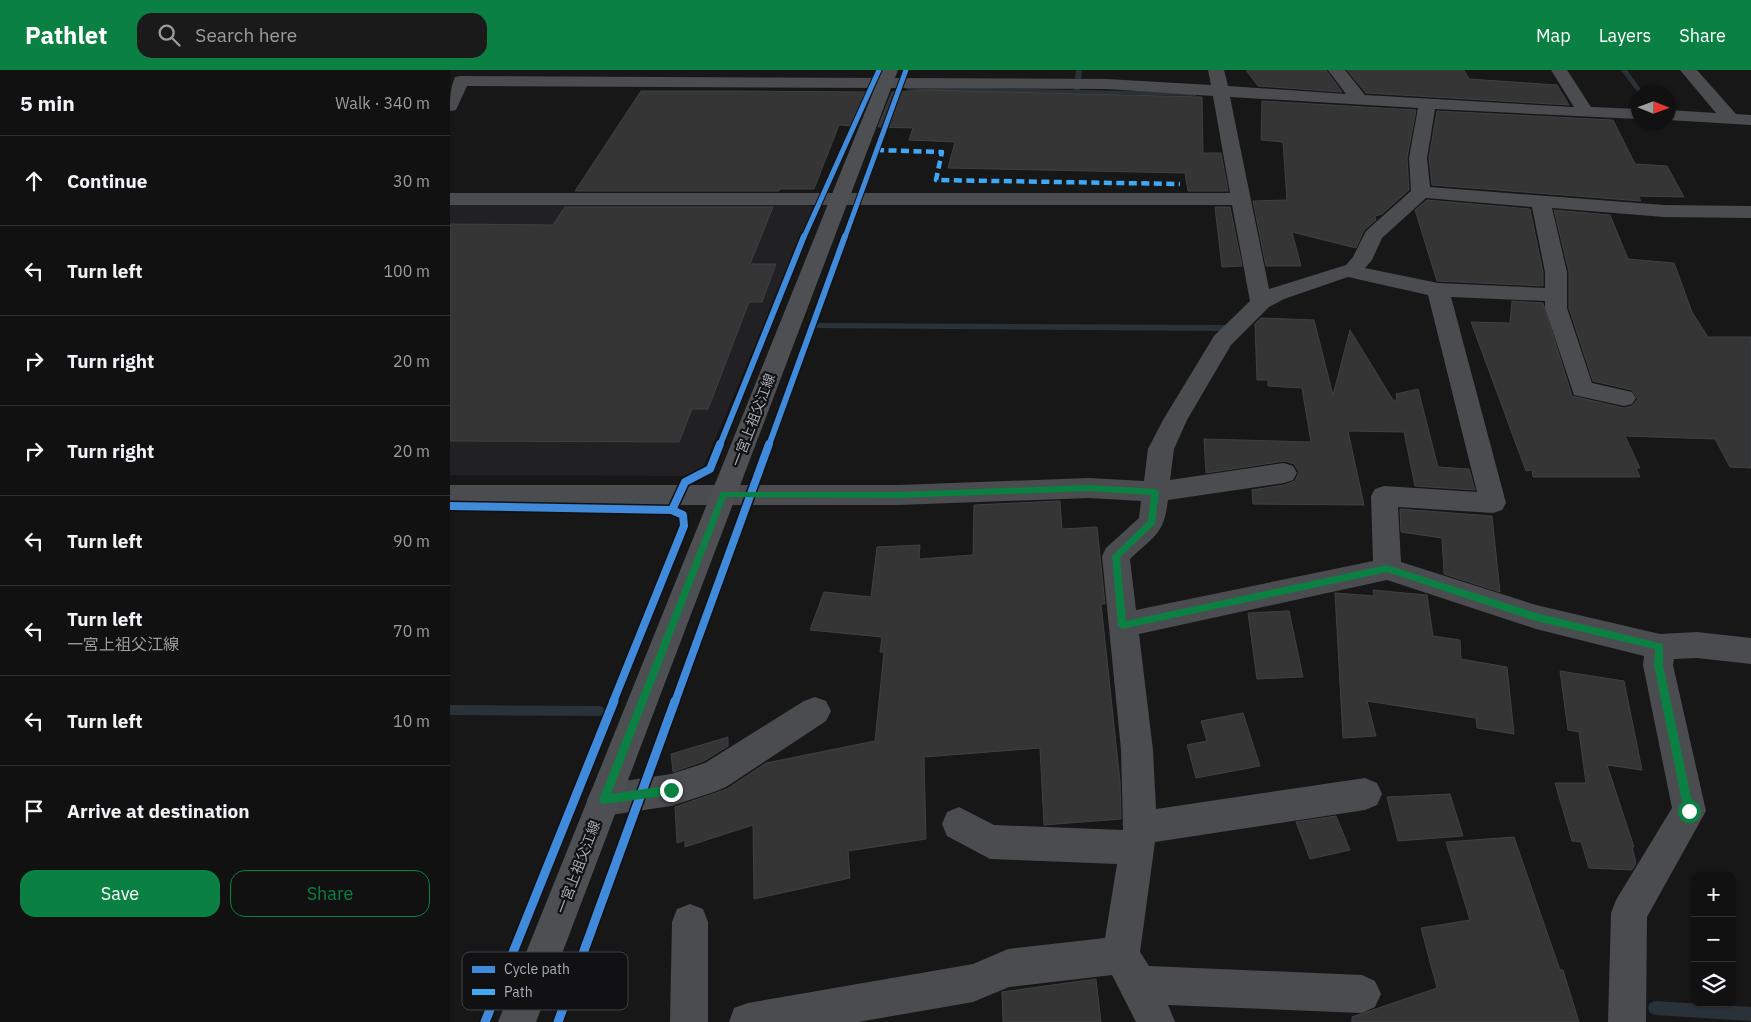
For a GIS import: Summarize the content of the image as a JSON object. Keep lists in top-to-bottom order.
{
  "streets": {
    "main road": ["一宮上祖父江線"]
  },
  "legend": ["Cycle path", "Path"],
  "north": "right",
  "page": {
    "header": "Pathlet",
    "search": "Search here",
    "nav": ["Map", "Layers", "Share"],
    "heading": ["5 min", "Walk · 340 m"],
    "list": [
      ["Continue", "30 m"],
      ["Turn left", "100 m"],
      ["Turn right", "20 m"],
      ["Turn right", "20 m"],
      ["Turn left", "90 m"],
      ["Turn left", "一宮上祖父江線", "70 m"],
      ["Turn left", "10 m"],
      "Arrive at destination"
    ],
    "buttons": ["Save", "Share"],
    "map_buttons": ["+", "−"]
  }
}
